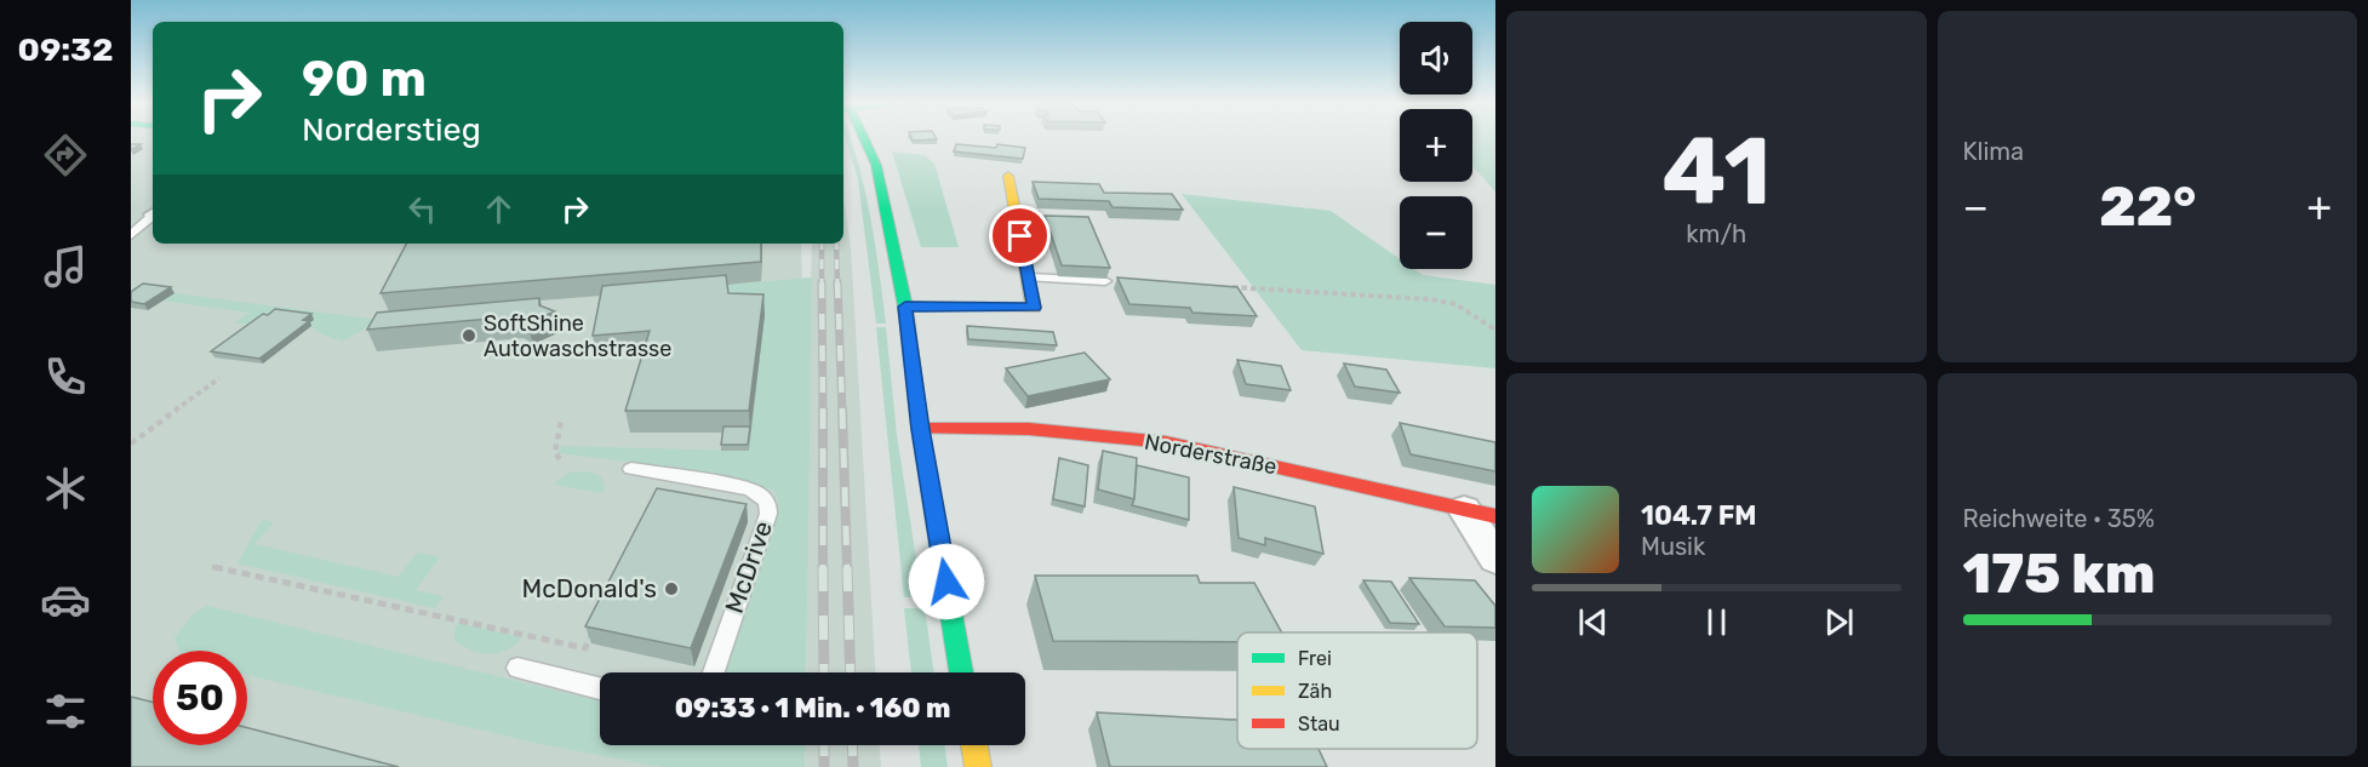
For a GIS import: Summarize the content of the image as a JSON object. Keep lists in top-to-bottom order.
{
  "streets": {
    "main road": ["Norderstraße"],
    "lane": ["McDrive"]
  },
  "places": ["SoftShine Autowaschstrasse", "McDonald's"],
  "legend": ["Frei", "Zäh", "Stau"],
  "page": {
    "tabs": "09:32",
    "tile": [
      ["41", "km/h"],
      "Klima",
      ["Reichweite · 35%", "175 km"]
    ],
    "map_buttons": ["+", "−"],
    "turn": ["90 m", "Norderstieg"],
    "heat": ["−", "22°", "+"],
    "song": ["104.7 FM", "Musik"],
    "limit": "50",
    "trip": "09:33 · 1 Min. · 160 m"
  }
}
